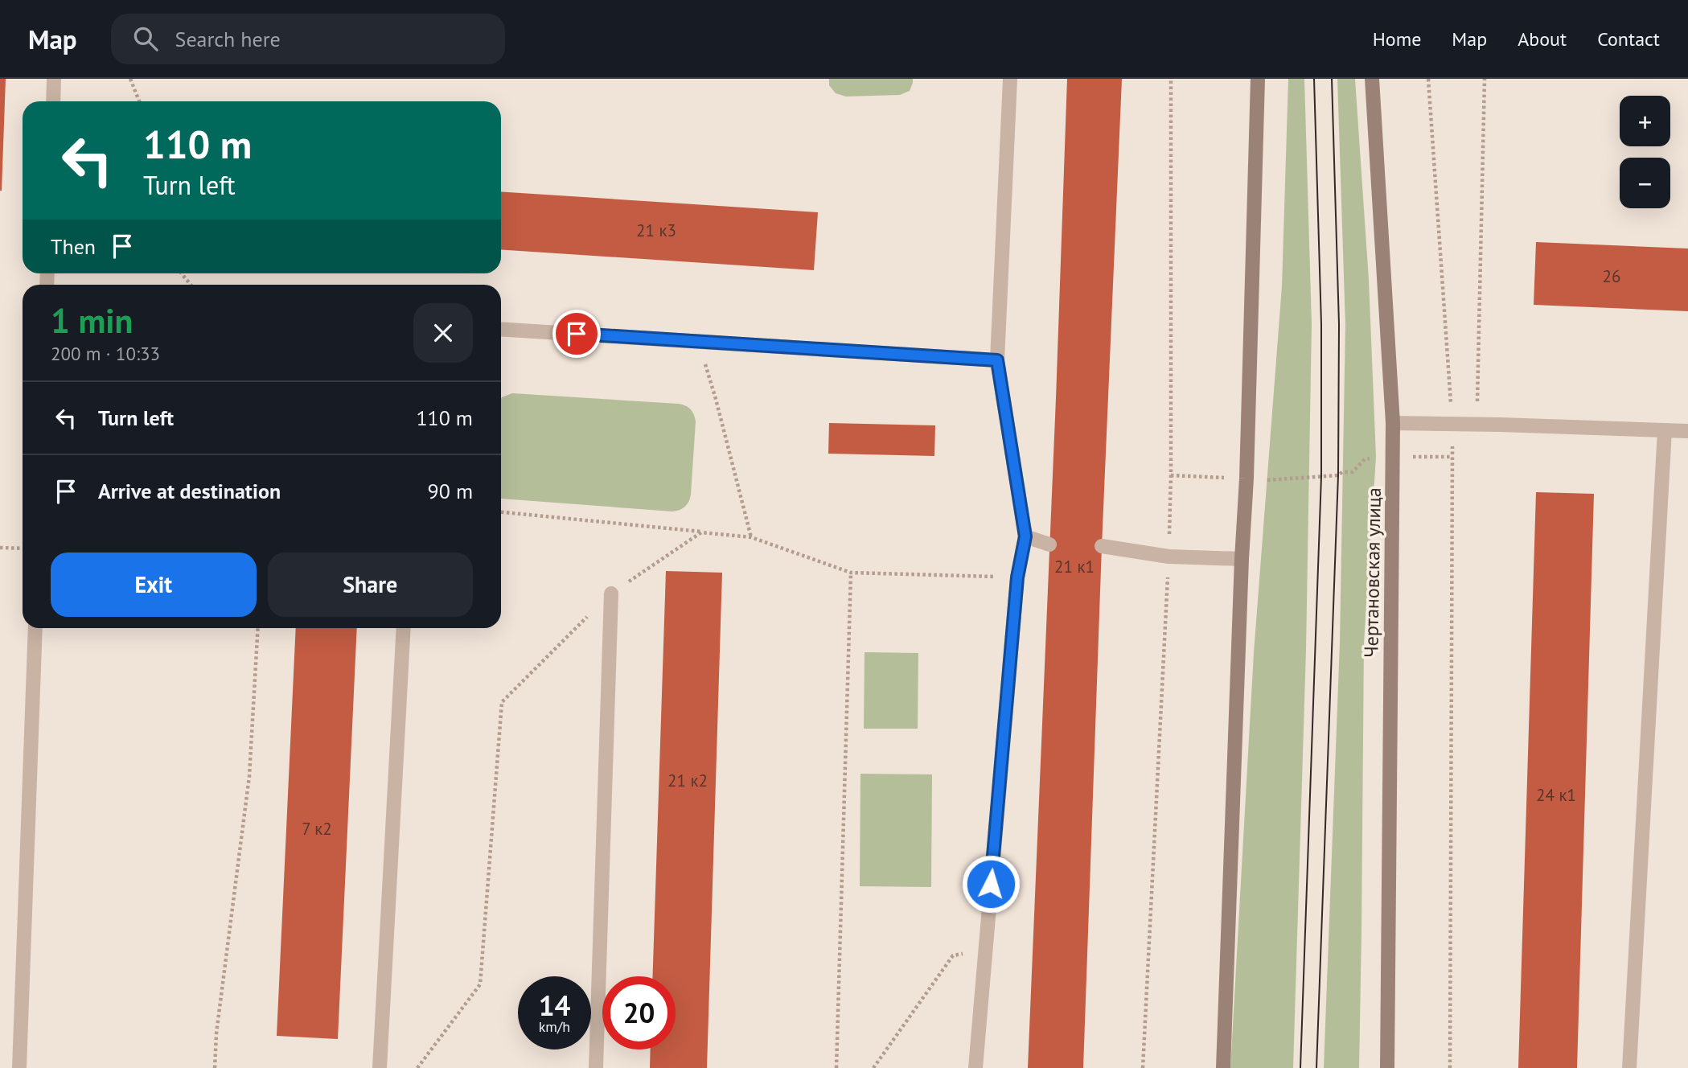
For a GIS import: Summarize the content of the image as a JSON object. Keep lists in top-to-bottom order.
{
  "streets": {
    "main road": ["Чертановская улица"]
  },
  "house_numbers": [
    "21 к3",
    "26",
    "21 к1",
    "21 к2",
    "24 к1",
    "7 к2"
  ],
  "page": {
    "header": "Map",
    "search": "Search here",
    "nav": [
      "Home",
      "Map",
      "About",
      "Contact"
    ],
    "map_buttons": ["+", "−"],
    "turn": ["110 m", "Turn left"],
    "then": "Then",
    "heading": ["1 min", "200 m · 10:33"],
    "list": [
      {
        "name": "Turn left",
        "value": "110 m"
      },
      {
        "name": "Arrive at destination",
        "value": "90 m"
      }
    ],
    "buttons": ["Exit", "Share"],
    "speed": "14 km/h",
    "limit": "20"
  }
}
